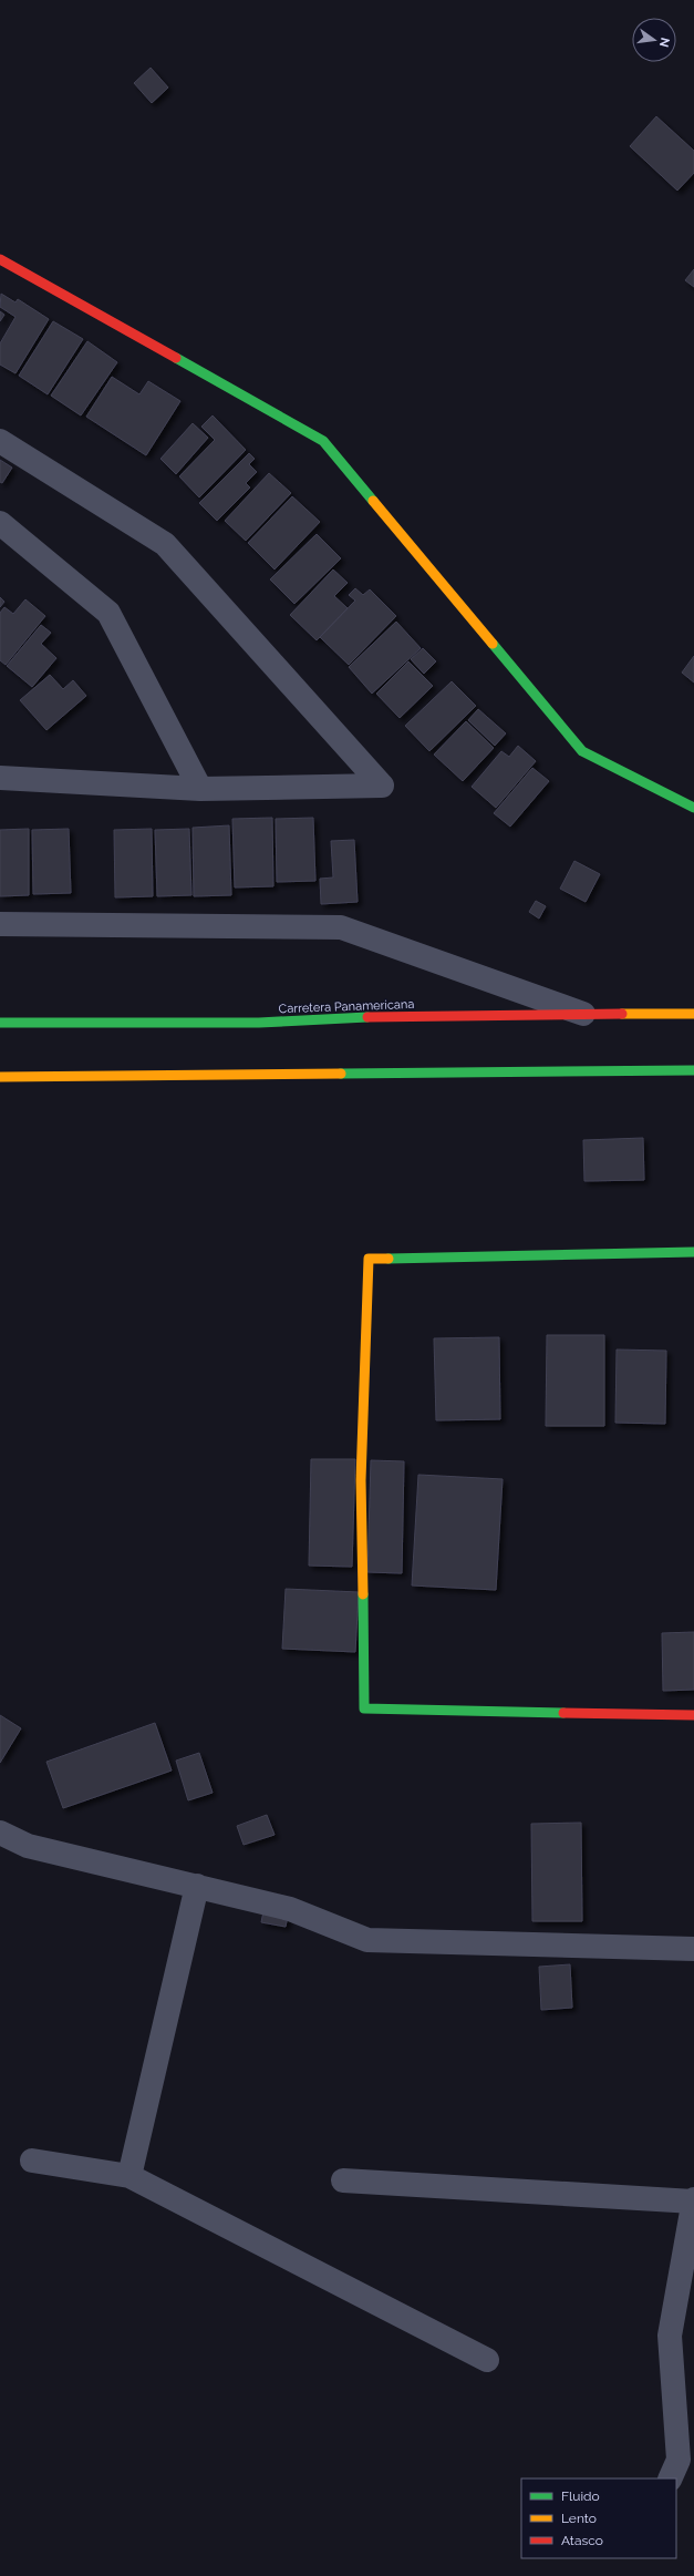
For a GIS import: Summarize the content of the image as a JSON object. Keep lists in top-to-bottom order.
{
  "streets": {
    "main road": ["Carretera Panamericana"]
  },
  "legend": ["Fluido", "Lento", "Atasco"],
  "north": "right"
}
